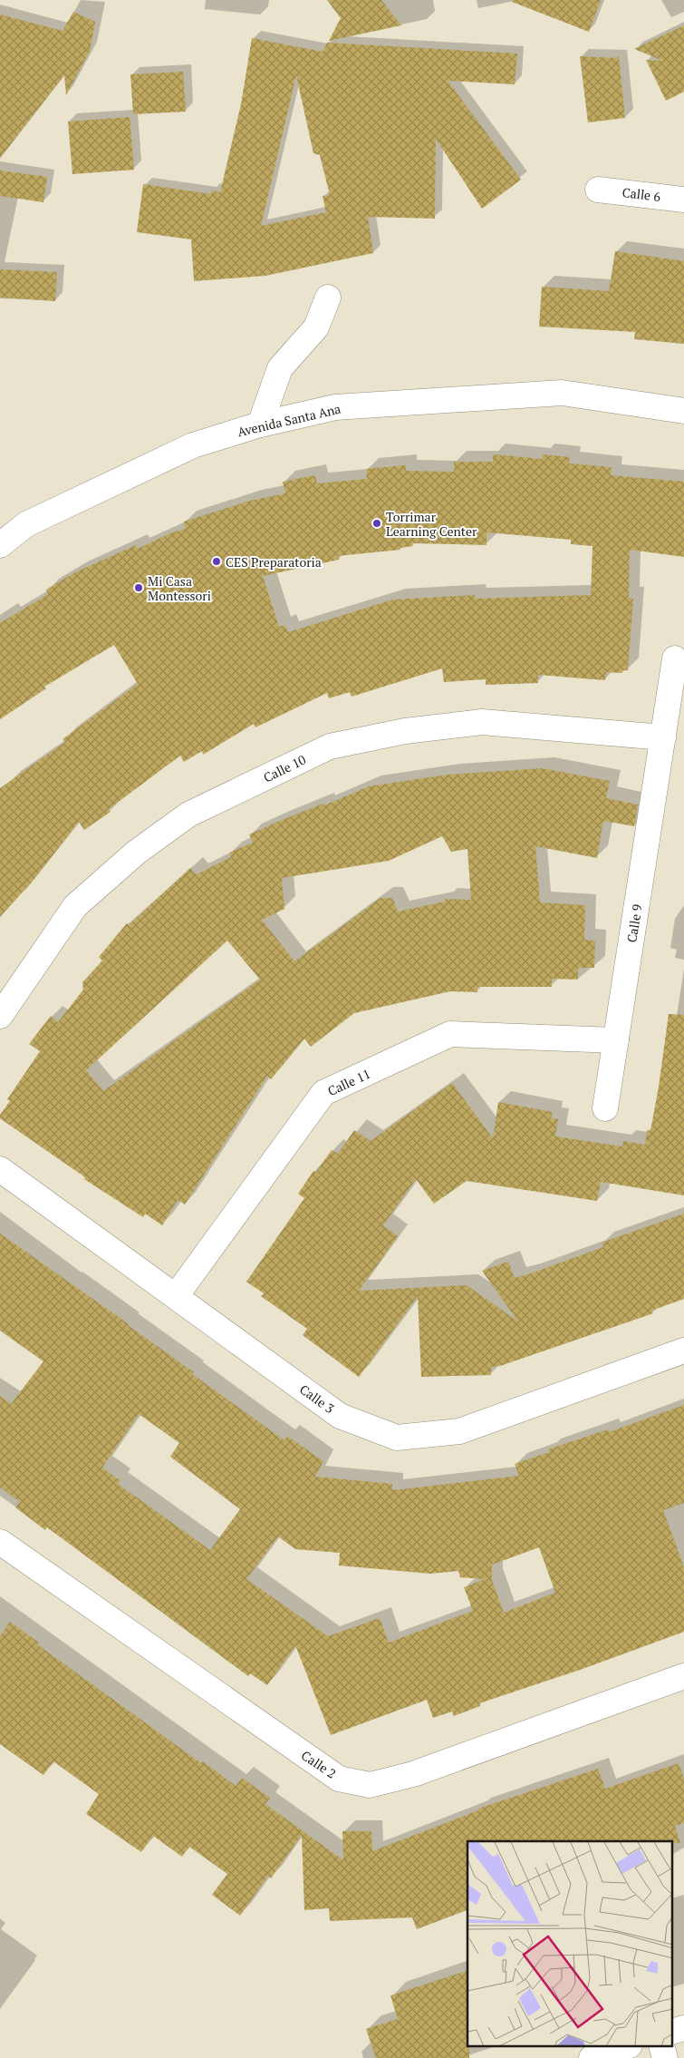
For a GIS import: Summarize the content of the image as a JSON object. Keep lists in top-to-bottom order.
{
  "streets": {
    "street": [
      "Calle 6",
      "Avenida Santa Ana",
      "Calle 10",
      "Calle 9",
      "Calle 11",
      "Calle 3",
      "Calle 2"
    ]
  },
  "crossings": [
    ["Calle 10", "Calle 9"],
    ["Calle 9", "Calle 11"],
    ["Calle 11", "Calle 3"]
  ],
  "places": ["Torrimar Learning Center", "CES Preparatoria", "Mi Casa Montessori"]
}
